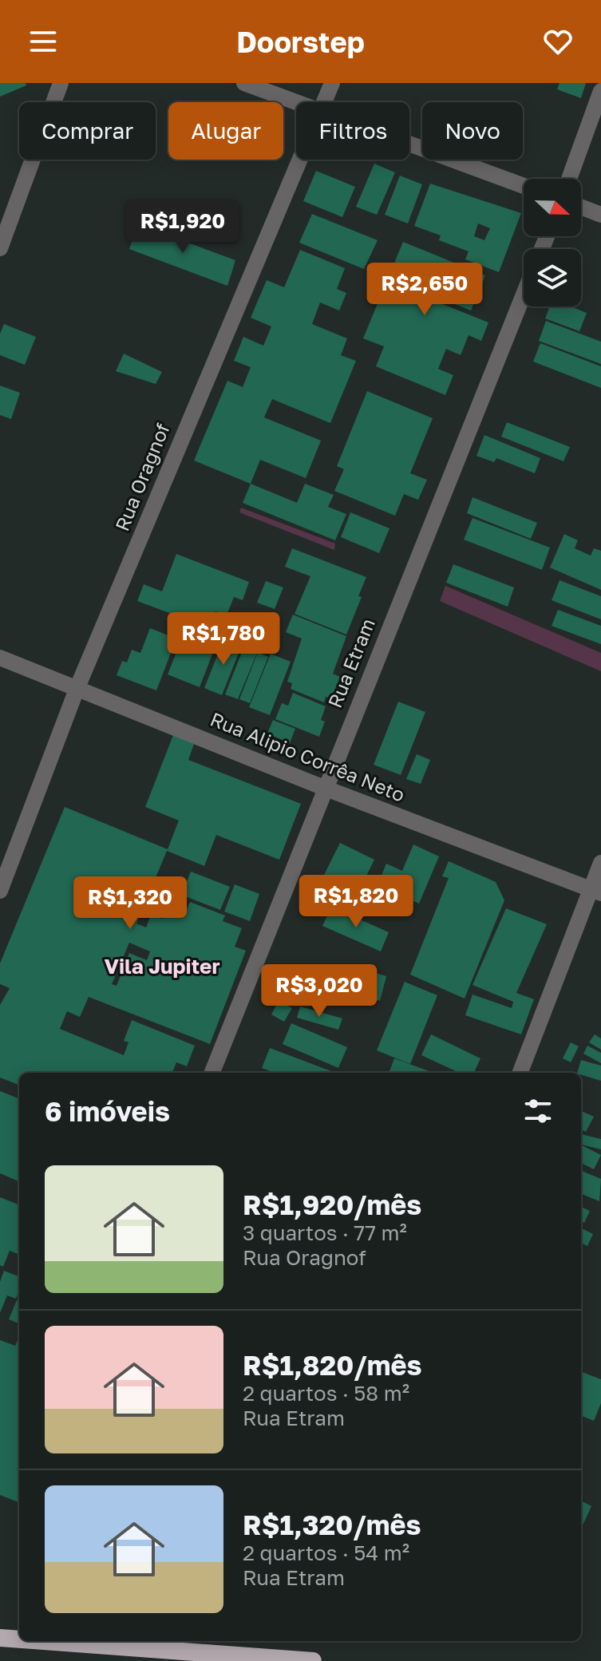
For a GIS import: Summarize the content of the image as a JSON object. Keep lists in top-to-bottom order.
{
  "streets": {
    "street": ["Rua Oragnof", "Rua Etram", "Rua Alipio Corrêa Neto"]
  },
  "crossings": [
    ["Rua Oragnof", "Rua Alipio Corrêa Neto"],
    ["Rua Etram", "Rua Alipio Corrêa Neto"]
  ],
  "districts": ["Vila Jupiter"],
  "north": "right",
  "page": {
    "header": "Doorstep",
    "chip": [
      "Comprar",
      "Alugar",
      "Filtros",
      "Novo"
    ],
    "price": [
      "R$1,920",
      "R$2,650",
      "R$1,780",
      "R$1,820",
      "R$1,320",
      "R$3,020"
    ],
    "heading": "6 imóveis",
    "list": [
      {
        "name": "R$1,920/mês",
        "note": "3 quartos · 77 m² · Rua Oragnof"
      },
      {
        "name": "R$1,820/mês",
        "note": "2 quartos · 58 m² · Rua Etram"
      },
      {
        "name": "R$1,320/mês",
        "note": "2 quartos · 54 m² · Rua Etram"
      }
    ]
  }
}
